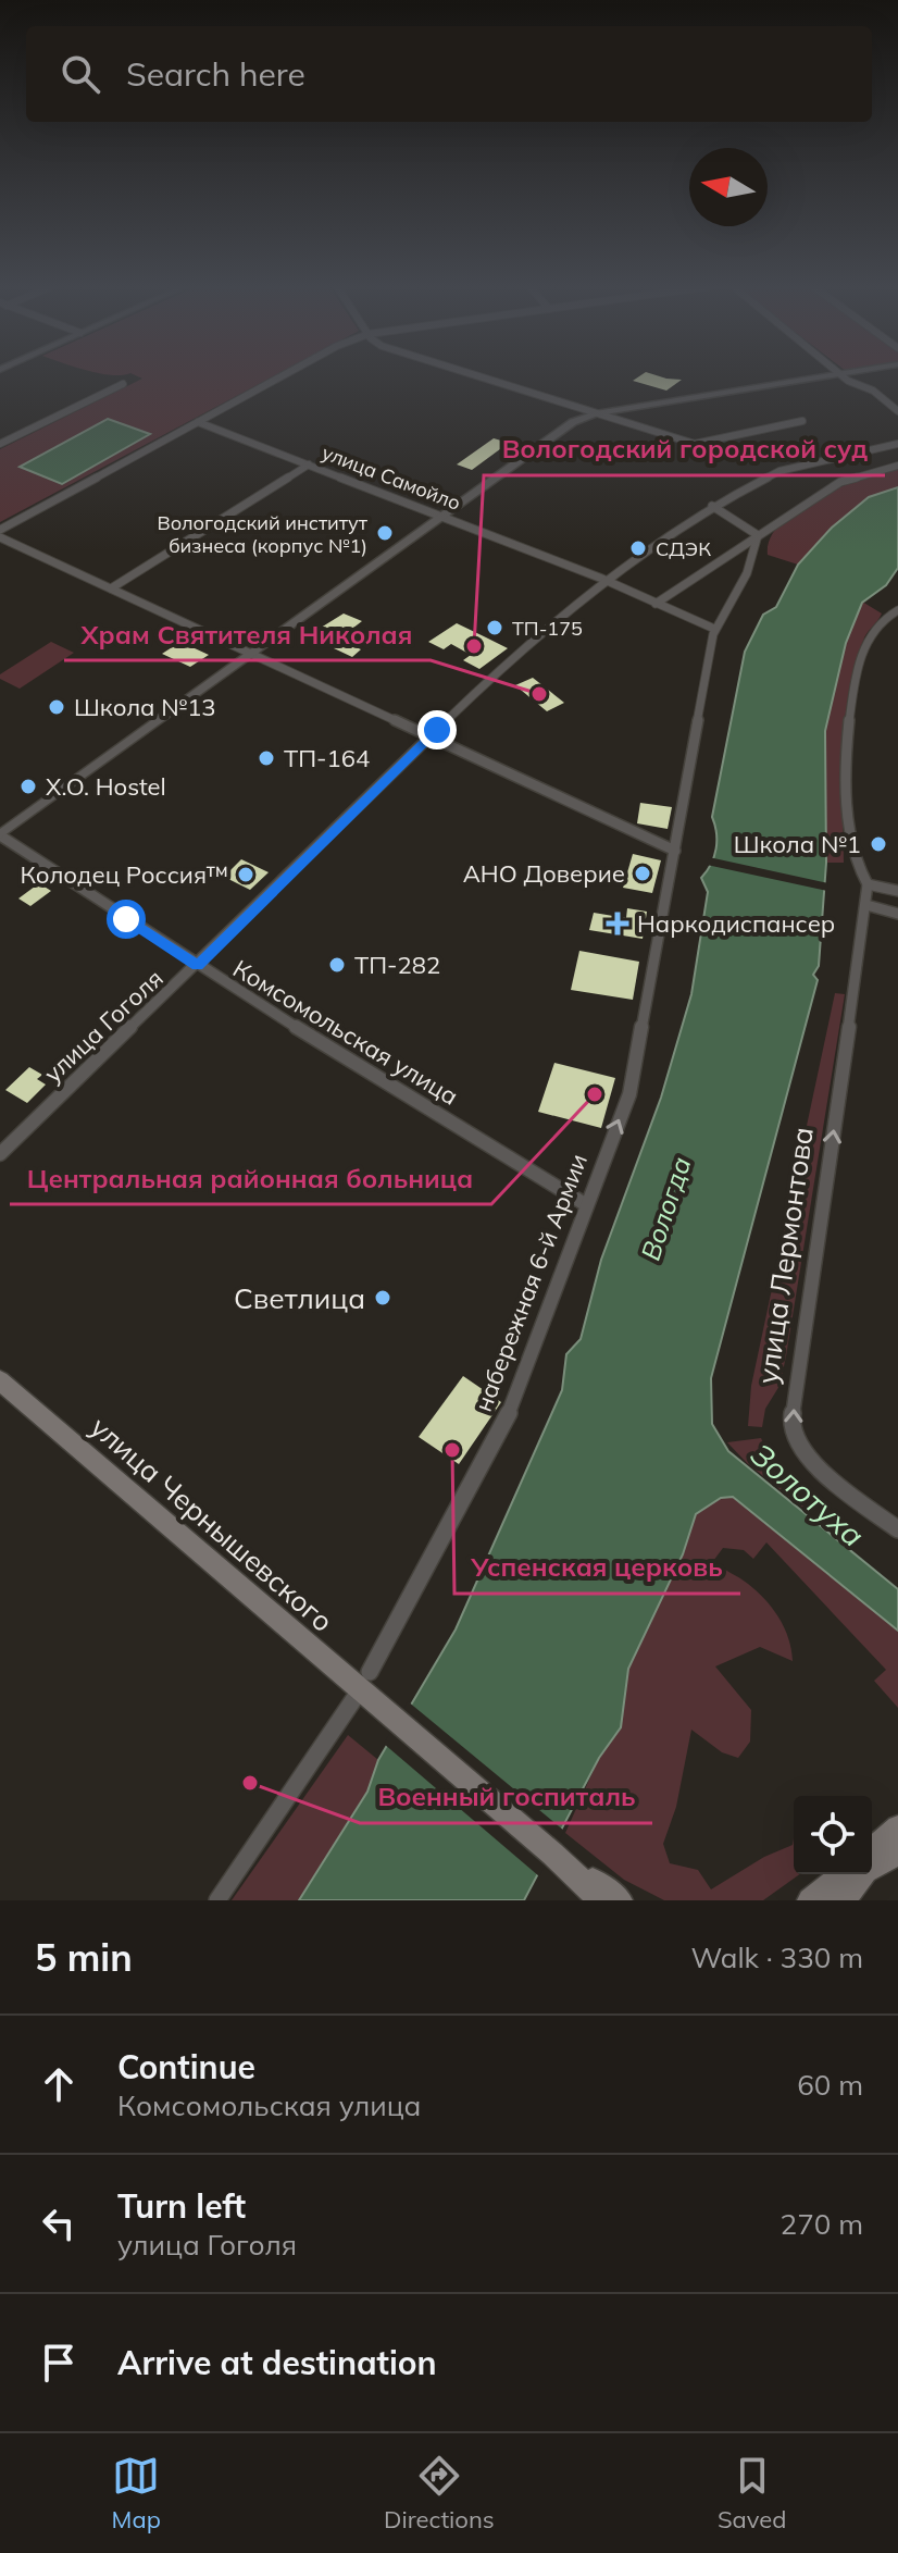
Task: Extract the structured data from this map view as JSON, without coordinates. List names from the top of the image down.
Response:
{
  "streets": {
    "main road": ["улица Чернышевского"],
    "street": [
      "улица Самойло",
      "улица Гоголя",
      "Комсомольская улица",
      "улица Лермонтова",
      "набережная 6-й Армии"
    ]
  },
  "crossings": [
    ["улица Самойло", "улица Гоголя"],
    ["улица Самойло", "набережная 6-й Армии"],
    ["улица Гоголя", "Комсомольская улица"],
    ["Комсомольская улица", "набережная 6-й Армии"],
    ["набережная 6-й Армии", "улица Чернышевского"]
  ],
  "one_way": ["улица Лермонтова"],
  "water": ["Вологда", "Золотуха"],
  "places": {
    "other": [
      "Вологодский институт бизнеса (корпус №1)",
      "СДЭК",
      "ТП-175",
      "Вологодский городской суд",
      "Храм Святителя Николая",
      "Школа №13",
      "ТП-164",
      "X.O. Hostel",
      "Школа №1",
      "АНО Доверие",
      "Колодец Россия™",
      "ТП-282",
      "Центральная районная больница",
      "Светлица",
      "Успенская церковь",
      "Военный госпиталь"
    ],
    "health": ["Наркодиспансер"]
  },
  "north": "left",
  "page": {
    "search": "Search here",
    "heading": ["5 min", "Walk · 330 m"],
    "list": [
      ["Continue", "Комсомольская улица", "60 m"],
      ["Turn left", "улица Гоголя", "270 m"],
      "Arrive at destination"
    ],
    "nav": ["Map", "Directions", "Saved"]
  }
}
